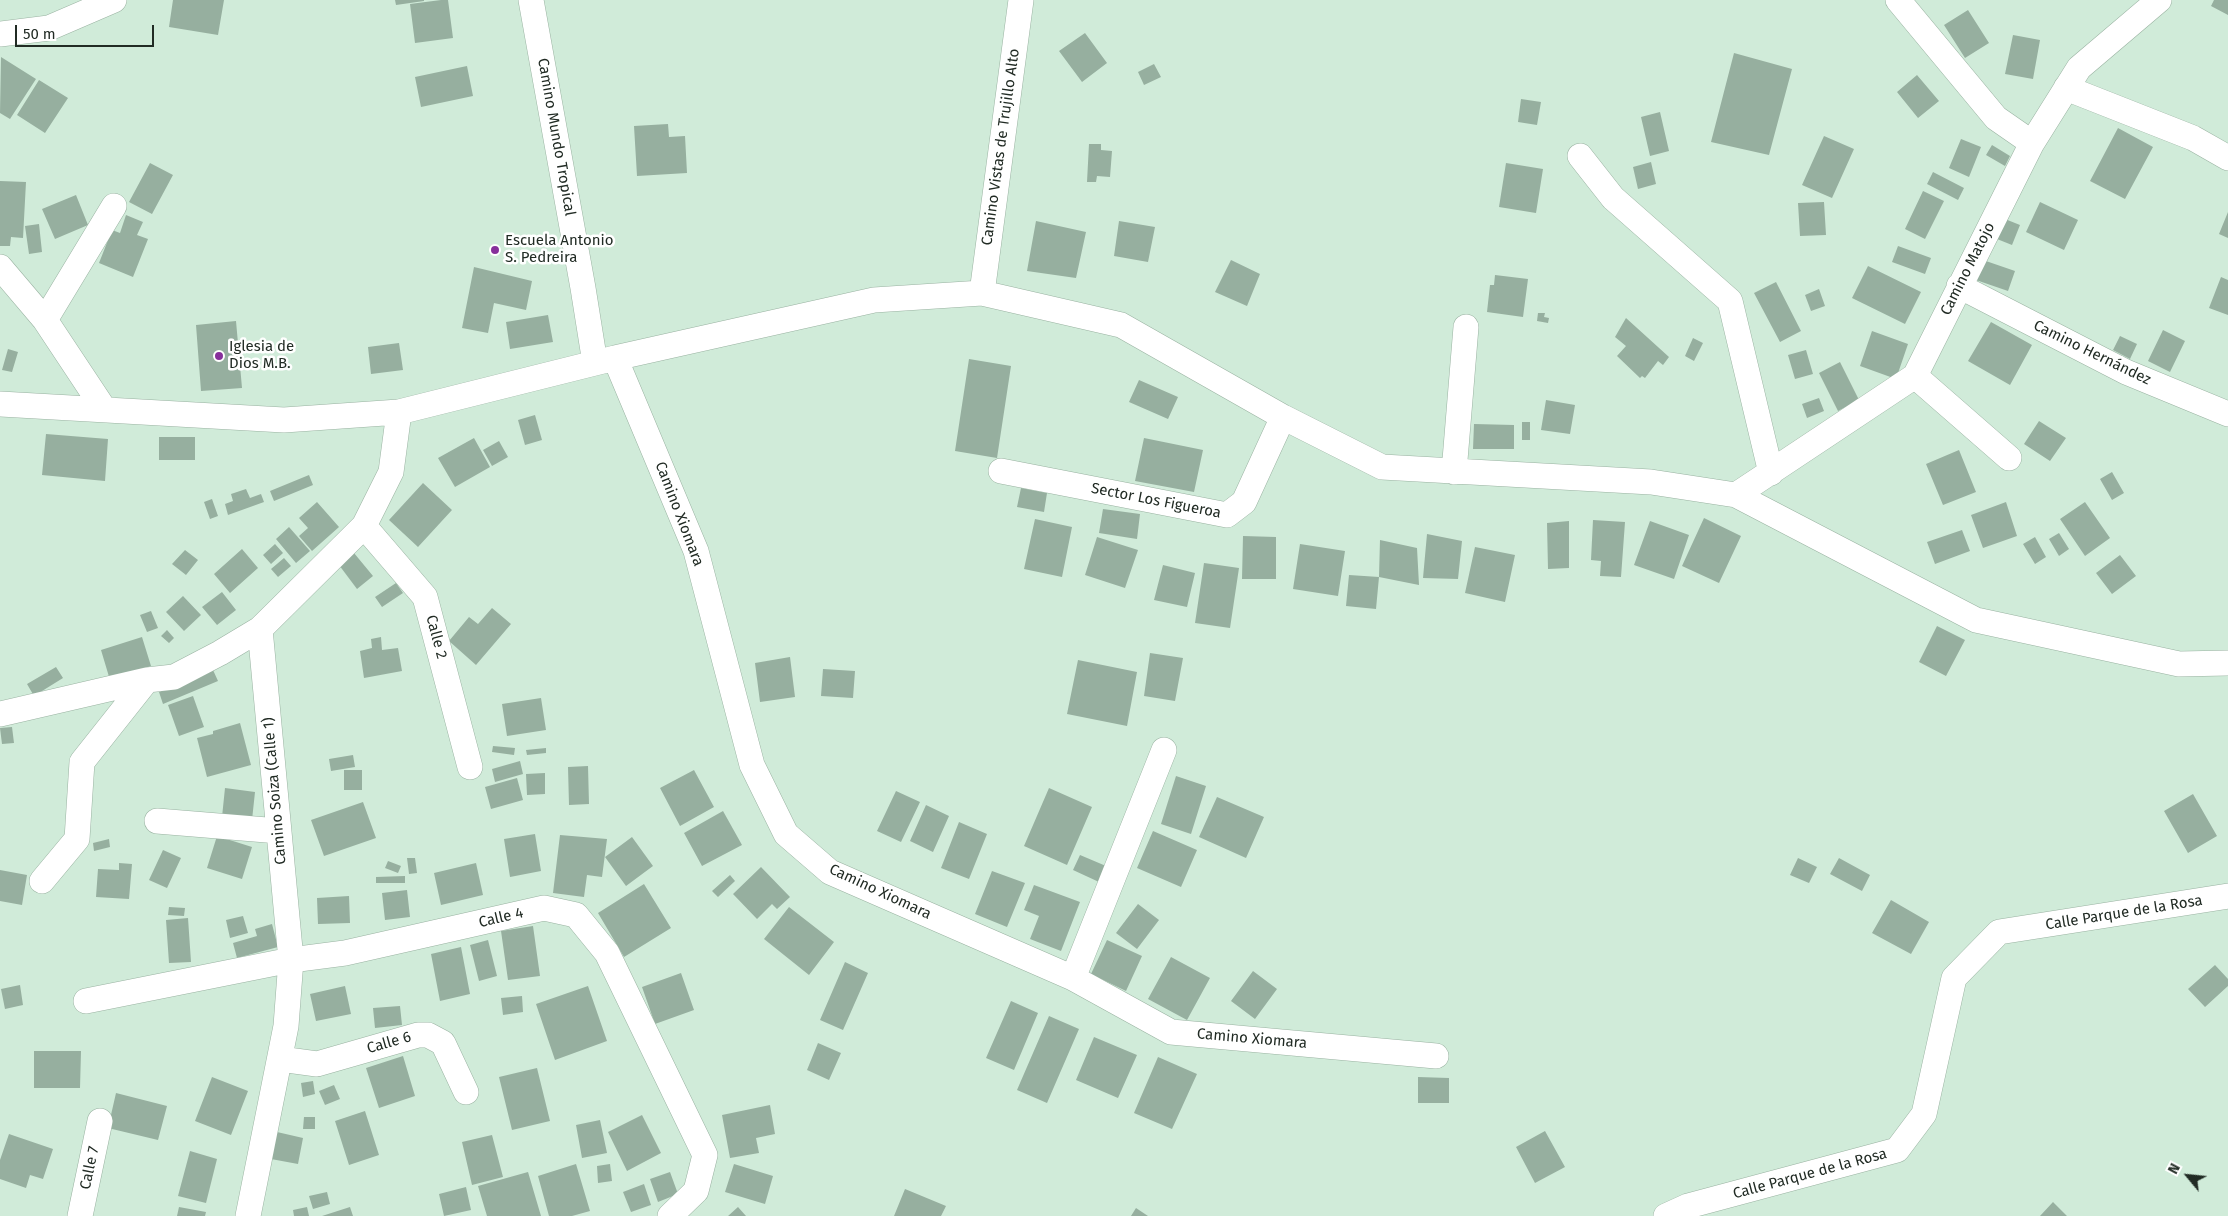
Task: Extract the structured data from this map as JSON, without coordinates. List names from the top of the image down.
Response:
{
  "streets": {
    "street": [
      "Camino Mundo Tropical",
      "Camino Vistas de Trujillo Alto",
      "Camino Matojo",
      "Camino Hernández",
      "Sector Los Figueroa",
      "Camino Xiomara",
      "Calle 2",
      "Camino Soiza (Calle 1)",
      "Calle Parque de la Rosa",
      "Calle 4",
      "Calle 6",
      "Calle 7"
    ]
  },
  "crossings": [
    ["Camino Mundo Tropical", "Camino Xiomara"],
    ["Camino Matojo", "Camino Hernández"],
    ["Camino Soiza (Calle 1)", "Calle 4"],
    ["Camino Soiza (Calle 1)", "Calle 6"]
  ],
  "places": ["Escuela Antonio S. Pedreira", "Iglesia de Dios M.B."],
  "scale_bar": "50 m",
  "north": "top left"
}
